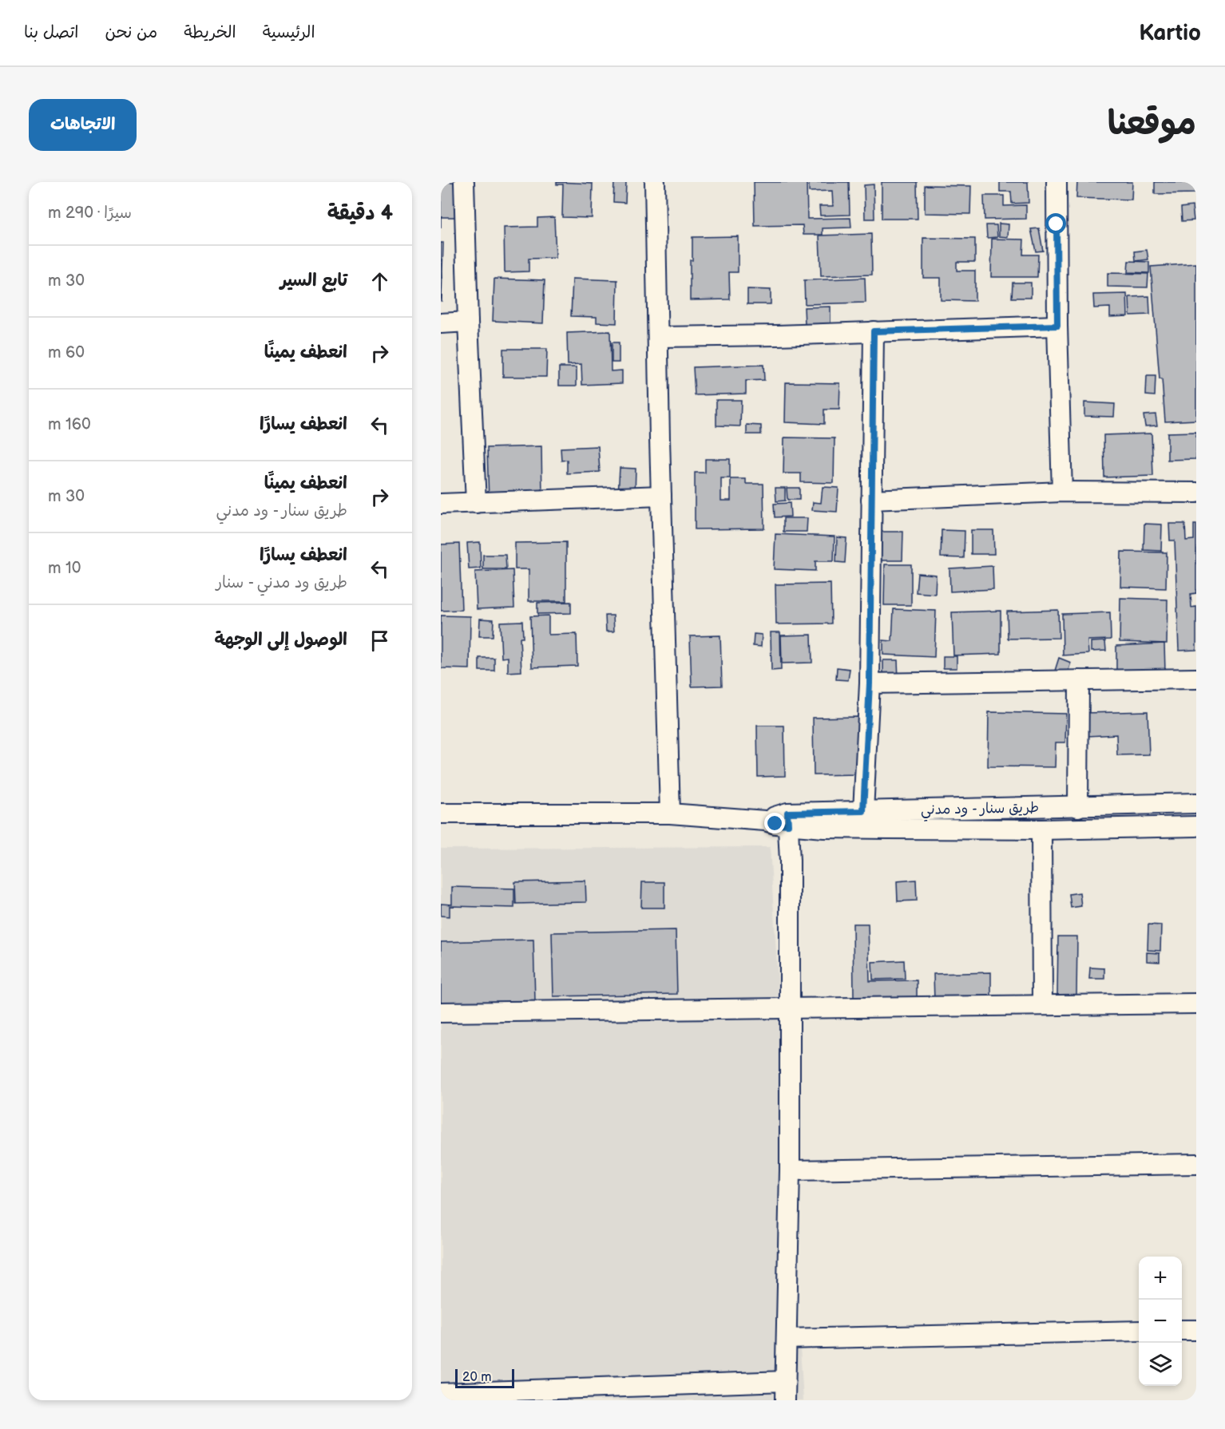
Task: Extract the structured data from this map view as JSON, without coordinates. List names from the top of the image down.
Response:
{
  "streets": {
    "street": ["طريق سنار - ود مدني"]
  },
  "scale_bar": "20 m",
  "page": {
    "header": "Kartio",
    "nav": [
      "الرئيسية",
      "الخريطة",
      "من نحن",
      "اتصل بنا"
    ],
    "title": "موقعنا",
    "buttons": "الاتجاهات",
    "heading": ["4 دقيقة", "سيرًا · 290 m"],
    "list": [
      ["تابع السير", "30 m"],
      ["انعطف يمينًا", "60 m"],
      ["انعطف يسارًا", "160 m"],
      ["انعطف يمينًا", "طريق سنار - ود مدني", "30 m"],
      ["انعطف يسارًا", "طريق ود مدني - سنار", "10 m"],
      "الوصول إلى الوجهة"
    ],
    "map_buttons": ["+", "−"],
    "scale": "20 m"
  }
}
